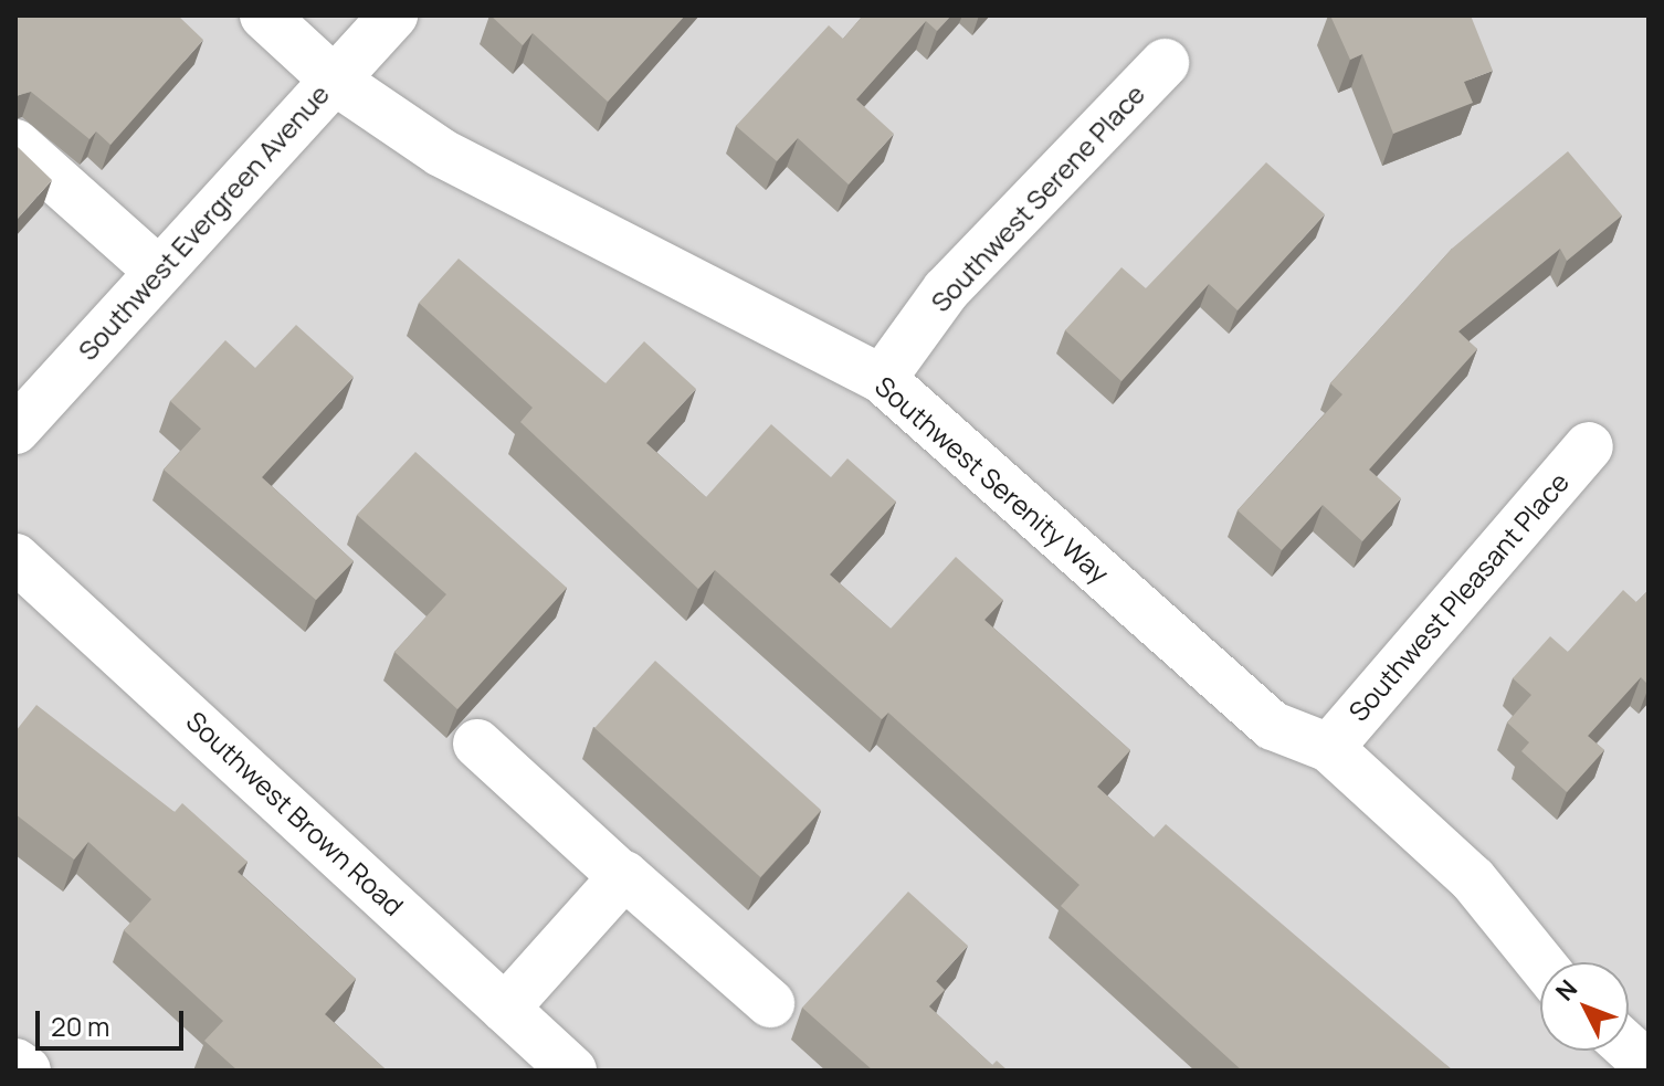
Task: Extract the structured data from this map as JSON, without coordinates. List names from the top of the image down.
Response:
{
  "streets": {
    "street": [
      "Southwest Serene Place",
      "Southwest Evergreen Avenue",
      "Southwest Serenity Way",
      "Southwest Pleasant Place",
      "Southwest Brown Road"
    ]
  },
  "crossings": [
    ["Southwest Serene Place", "Southwest Serenity Way"],
    ["Southwest Evergreen Avenue", "Southwest Serenity Way"],
    ["Southwest Serenity Way", "Southwest Pleasant Place"]
  ],
  "scale_bar": "20 m",
  "north": "top left"
}
